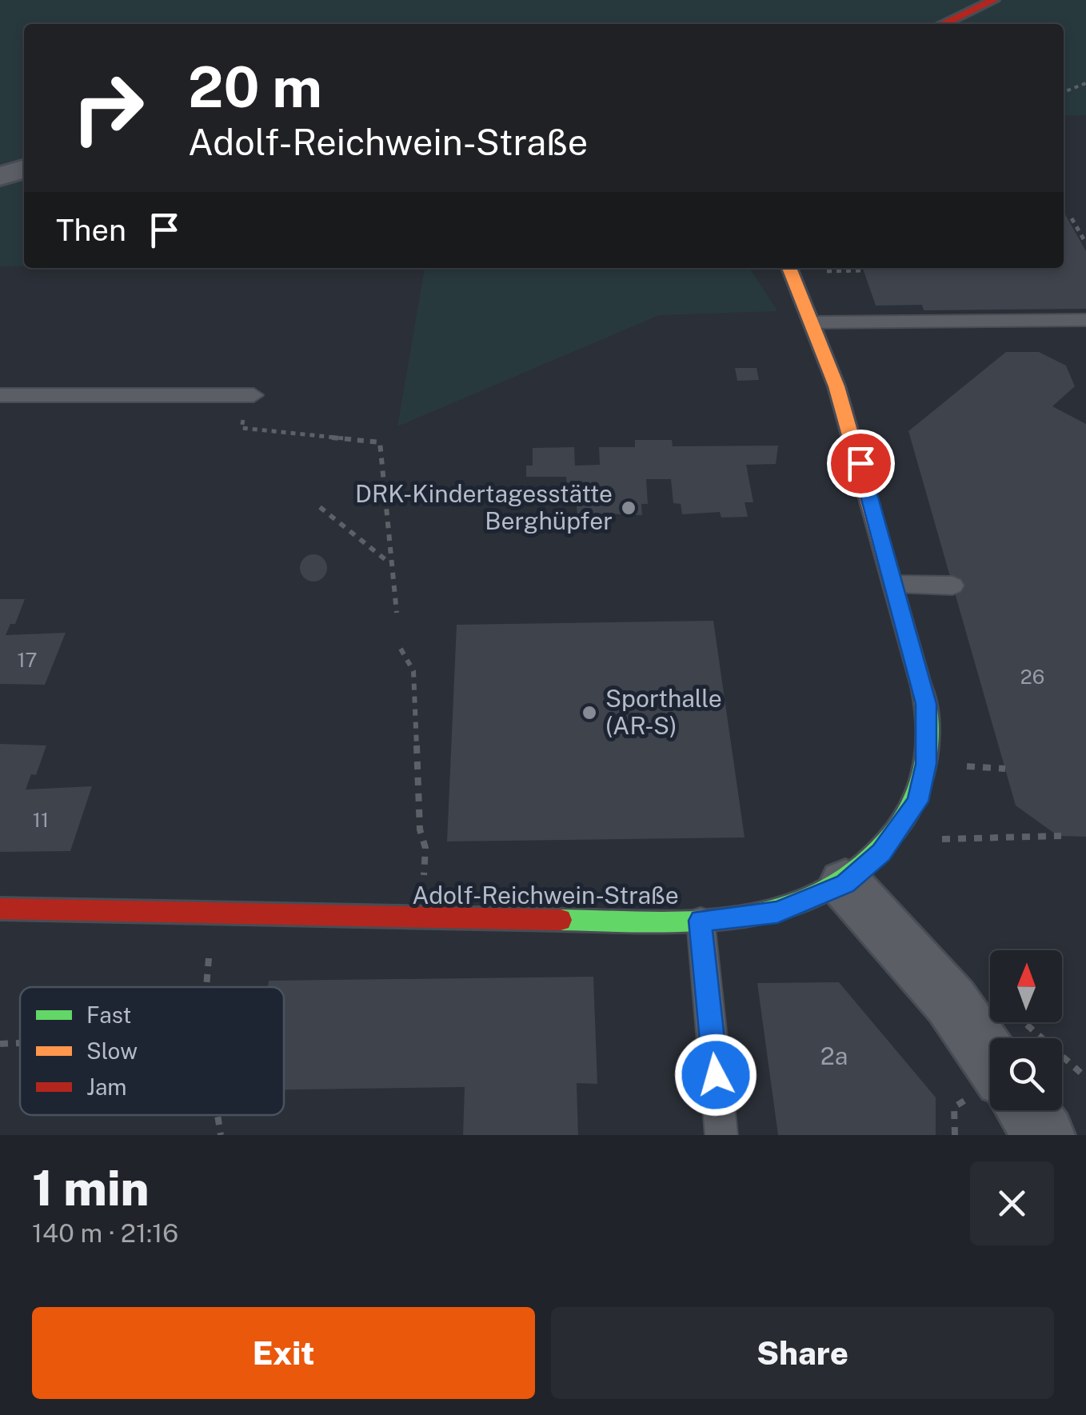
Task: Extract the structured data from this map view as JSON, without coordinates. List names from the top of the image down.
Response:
{
  "streets": {
    "street": ["Adolf-Reichwein-Straße"]
  },
  "places": ["DRK-Kindertagesstätte Berghüpfer", "Sporthalle (AR-S)"],
  "house_numbers": [
    "17",
    "26",
    "11",
    "2a"
  ],
  "legend": ["Fast", "Slow", "Jam"],
  "north": "top",
  "page": {
    "turn": ["20 m", "Adolf-Reichwein-Straße"],
    "then": "Then",
    "heading": ["1 min", "140 m · 21:16"],
    "buttons": ["Exit", "Share"]
  }
}
